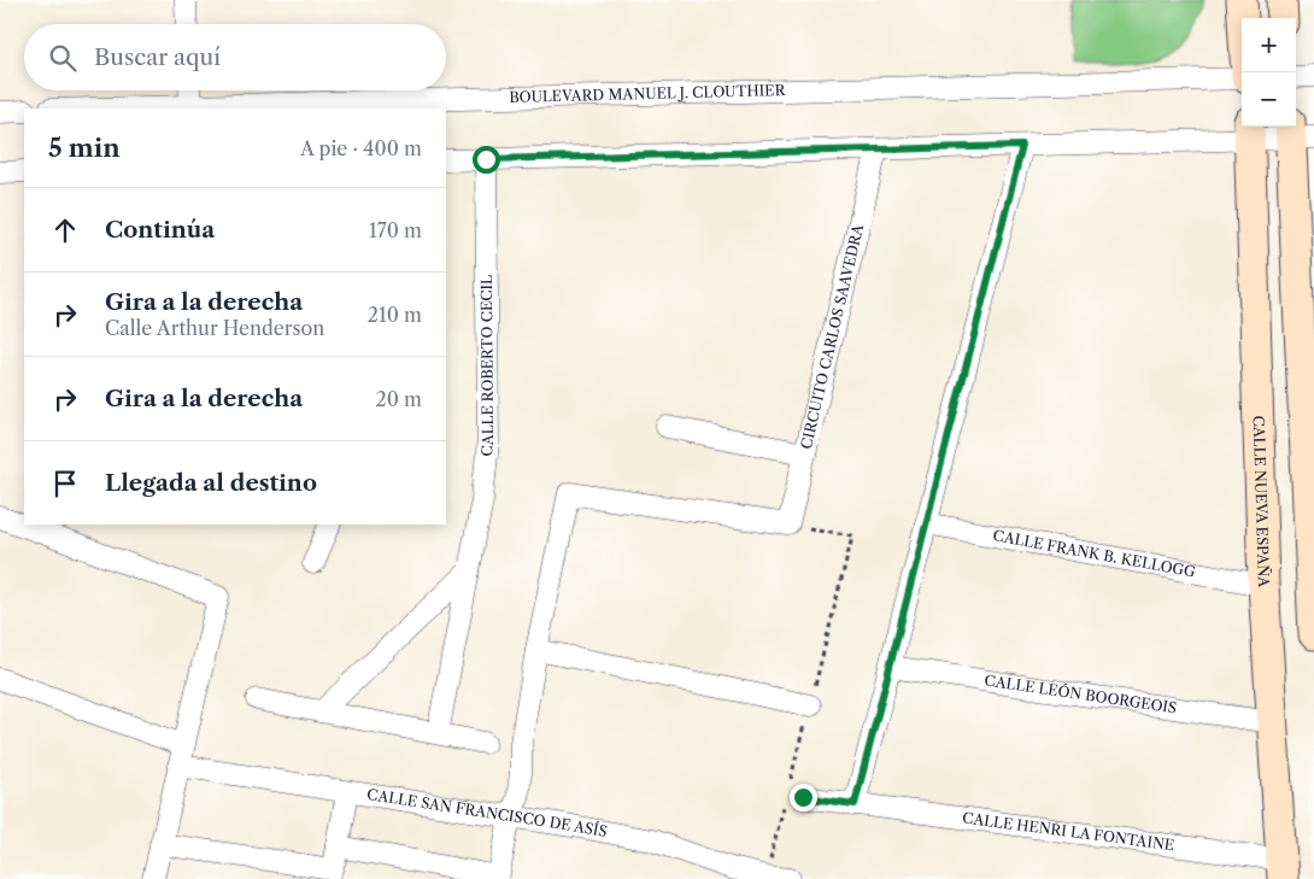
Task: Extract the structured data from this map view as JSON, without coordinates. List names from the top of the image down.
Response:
{
  "streets": {
    "street": [
      "BOULEVARD MANUEL J. CLOUTHIER",
      "CIRCUITO CARLOS SAAVEDRA",
      "CALLE ROBERTO CECIL",
      "CALLE NUEVA ESPAÑA",
      "CALLE FRANK B. KELLOGG",
      "CALLE LEÓN BOORGEOIS",
      "CALLE SAN FRANCISCO DE ASÍS",
      "CALLE HENRI LA FONTAINE"
    ]
  },
  "crossings": [
    ["CALLE NUEVA ESPAÑA", "CALLE FRANK B. KELLOGG"],
    ["CALLE NUEVA ESPAÑA", "CALLE LEÓN BOORGEOIS"],
    ["CALLE NUEVA ESPAÑA", "CALLE HENRI LA FONTAINE"]
  ],
  "page": {
    "map_buttons": ["+", "−"],
    "search": "Buscar aquí",
    "heading": ["5 min", "A pie · 400 m"],
    "list": [
      ["Continúa", "170 m"],
      ["Gira a la derecha", "Calle Arthur Henderson", "210 m"],
      ["Gira a la derecha", "20 m"],
      "Llegada al destino"
    ]
  }
}
